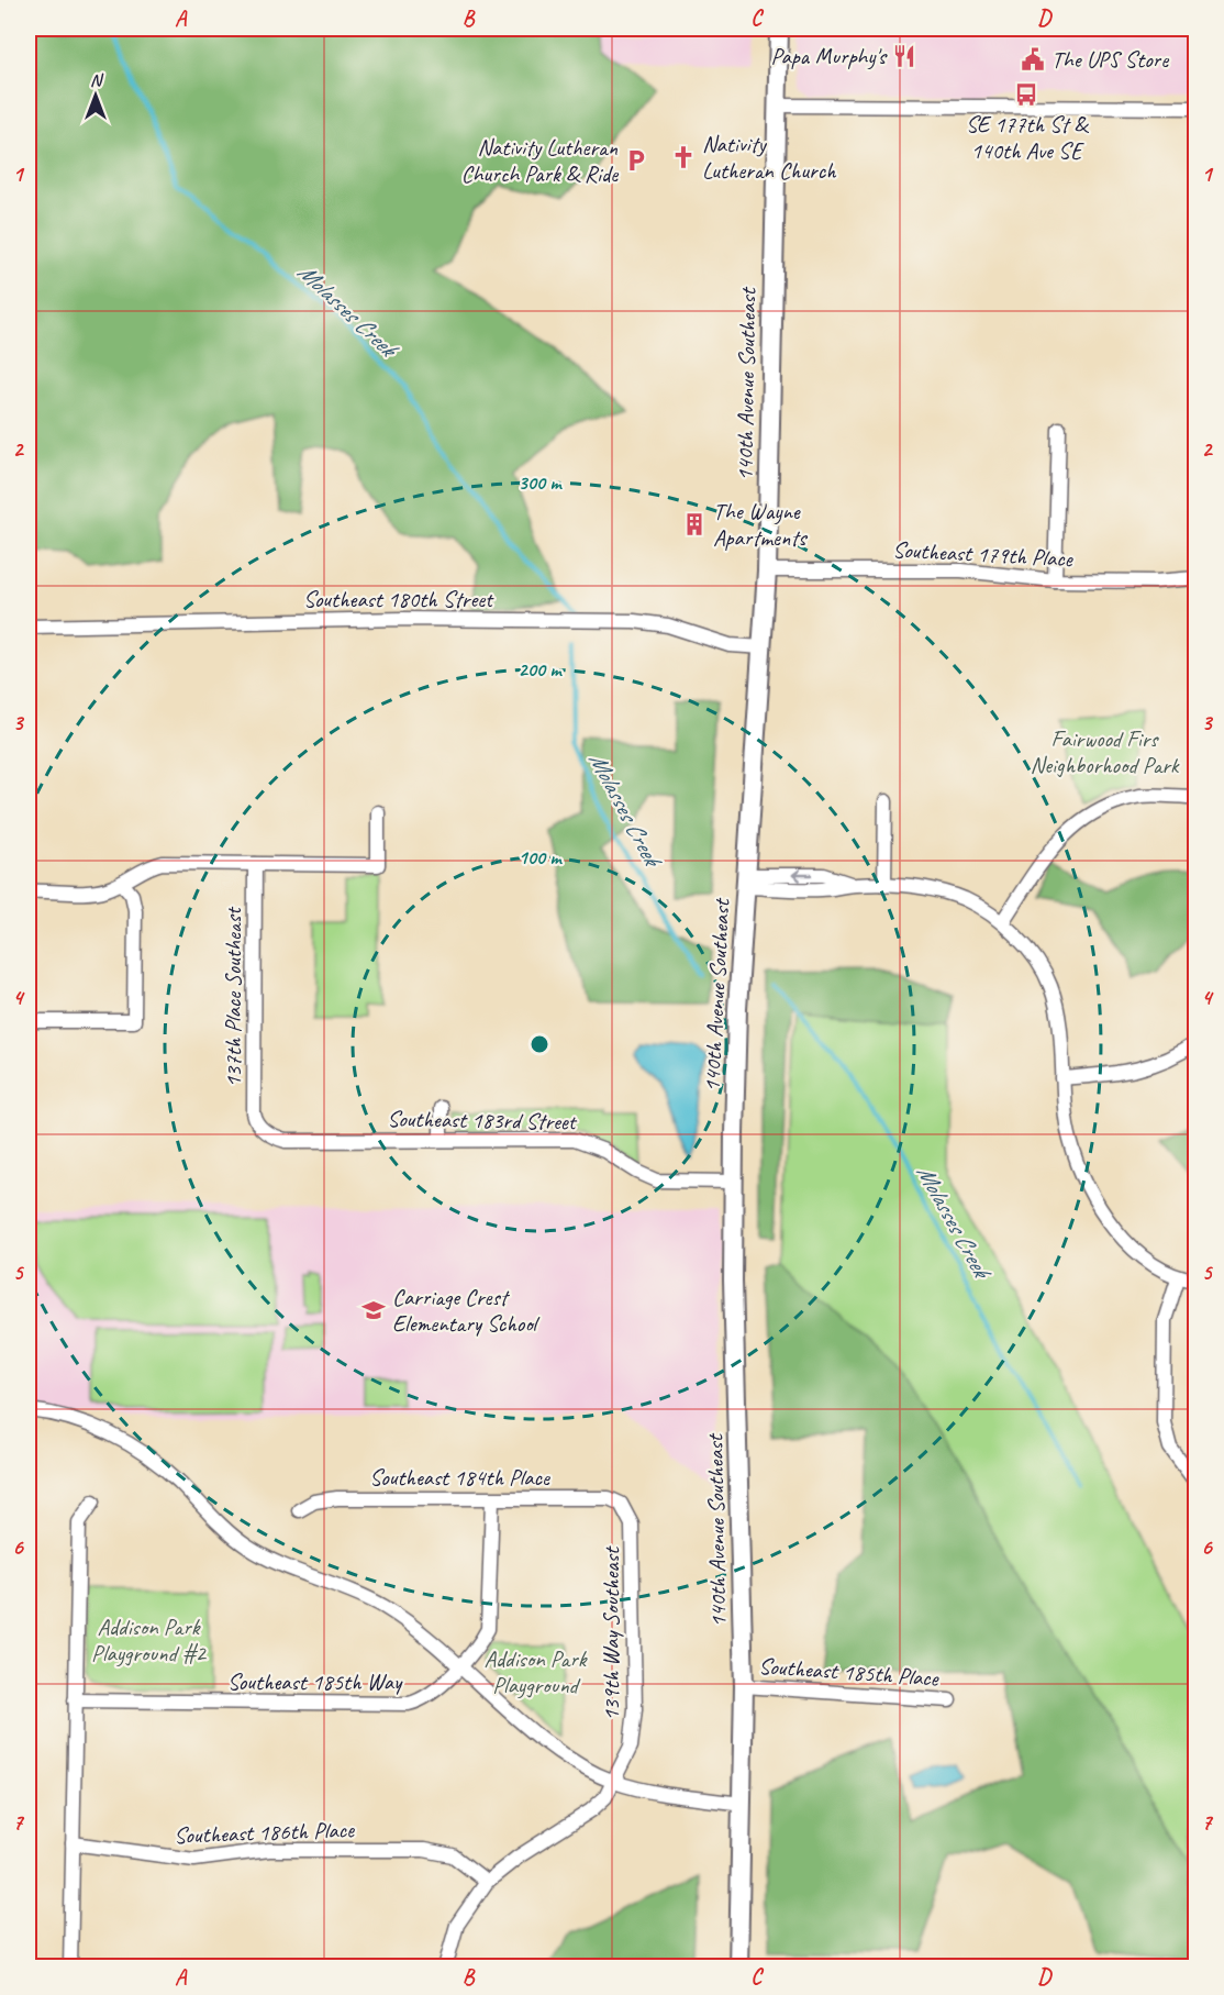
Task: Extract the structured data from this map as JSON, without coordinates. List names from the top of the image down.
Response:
{
  "streets": {
    "main road": ["140th Avenue Southeast"],
    "street": [
      "Southeast 179th Place",
      "Southeast 180th Street",
      "137th Place Southeast",
      "Southeast 183rd Street",
      "Southeast 184th Place",
      "139th Way Southeast",
      "Southeast 185th Place",
      "Southeast 185th Way",
      "Southeast 186th Place"
    ]
  },
  "crossings": [
    ["140th Avenue Southeast", "Southeast 179th Place"],
    ["140th Avenue Southeast", "Southeast 180th Street"],
    ["140th Avenue Southeast", "Southeast 183rd Street"],
    ["140th Avenue Southeast", "Southeast 185th Place"],
    ["137th Place Southeast", "Southeast 183rd Street"],
    ["Southeast 184th Place", "139th Way Southeast"],
    ["Southeast 184th Place", "Southeast 185th Way"],
    ["139th Way Southeast", "Southeast 186th Place"]
  ],
  "water": ["Molasses Creek"],
  "parks": ["Fairwood Firs Neighborhood Park", "Addison Park Playground #2", "Addison Park Playground"],
  "places": {
    "restaurant": ["Papa Murphy's"],
    "public building": ["The UPS Store"],
    "bus stop": ["SE 177th St & 140th Ave SE"],
    "church": ["Nativity Lutheran Church"],
    "parking": ["Nativity Lutheran Church Park & Ride"],
    "building": ["The Wayne Apartments"],
    "school or university": ["Carriage Crest Elementary School"]
  },
  "north": "top",
  "grid": {
    "columns": [
      "A",
      "B",
      "C",
      "D"
    ],
    "rows": [
      "1",
      "2",
      "3",
      "4",
      "5",
      "6",
      "7"
    ]
  },
  "rings": ["300 m", "200 m", "100 m"]
}
